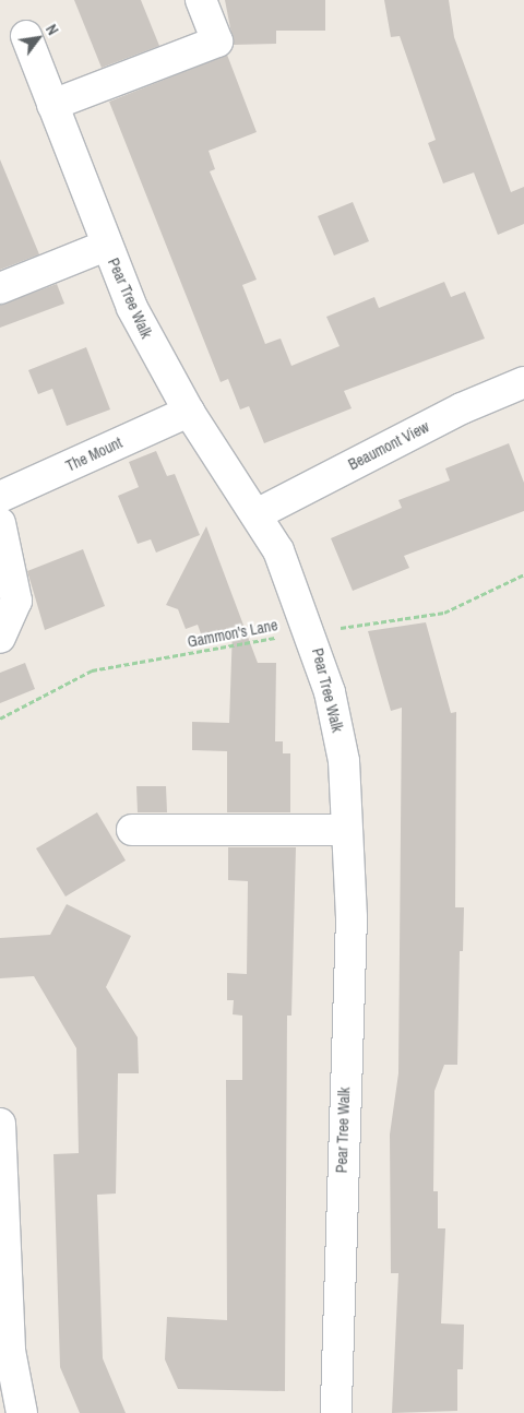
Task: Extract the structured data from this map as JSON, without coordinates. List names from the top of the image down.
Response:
{
  "streets": {
    "street": ["Pear Tree Walk", "Beaumont View", "The Mount"],
    "path": ["Gammon's Lane"]
  },
  "crossings": [
    ["Pear Tree Walk", "Beaumont View"],
    ["Pear Tree Walk", "The Mount"]
  ],
  "north": "top right"
}
